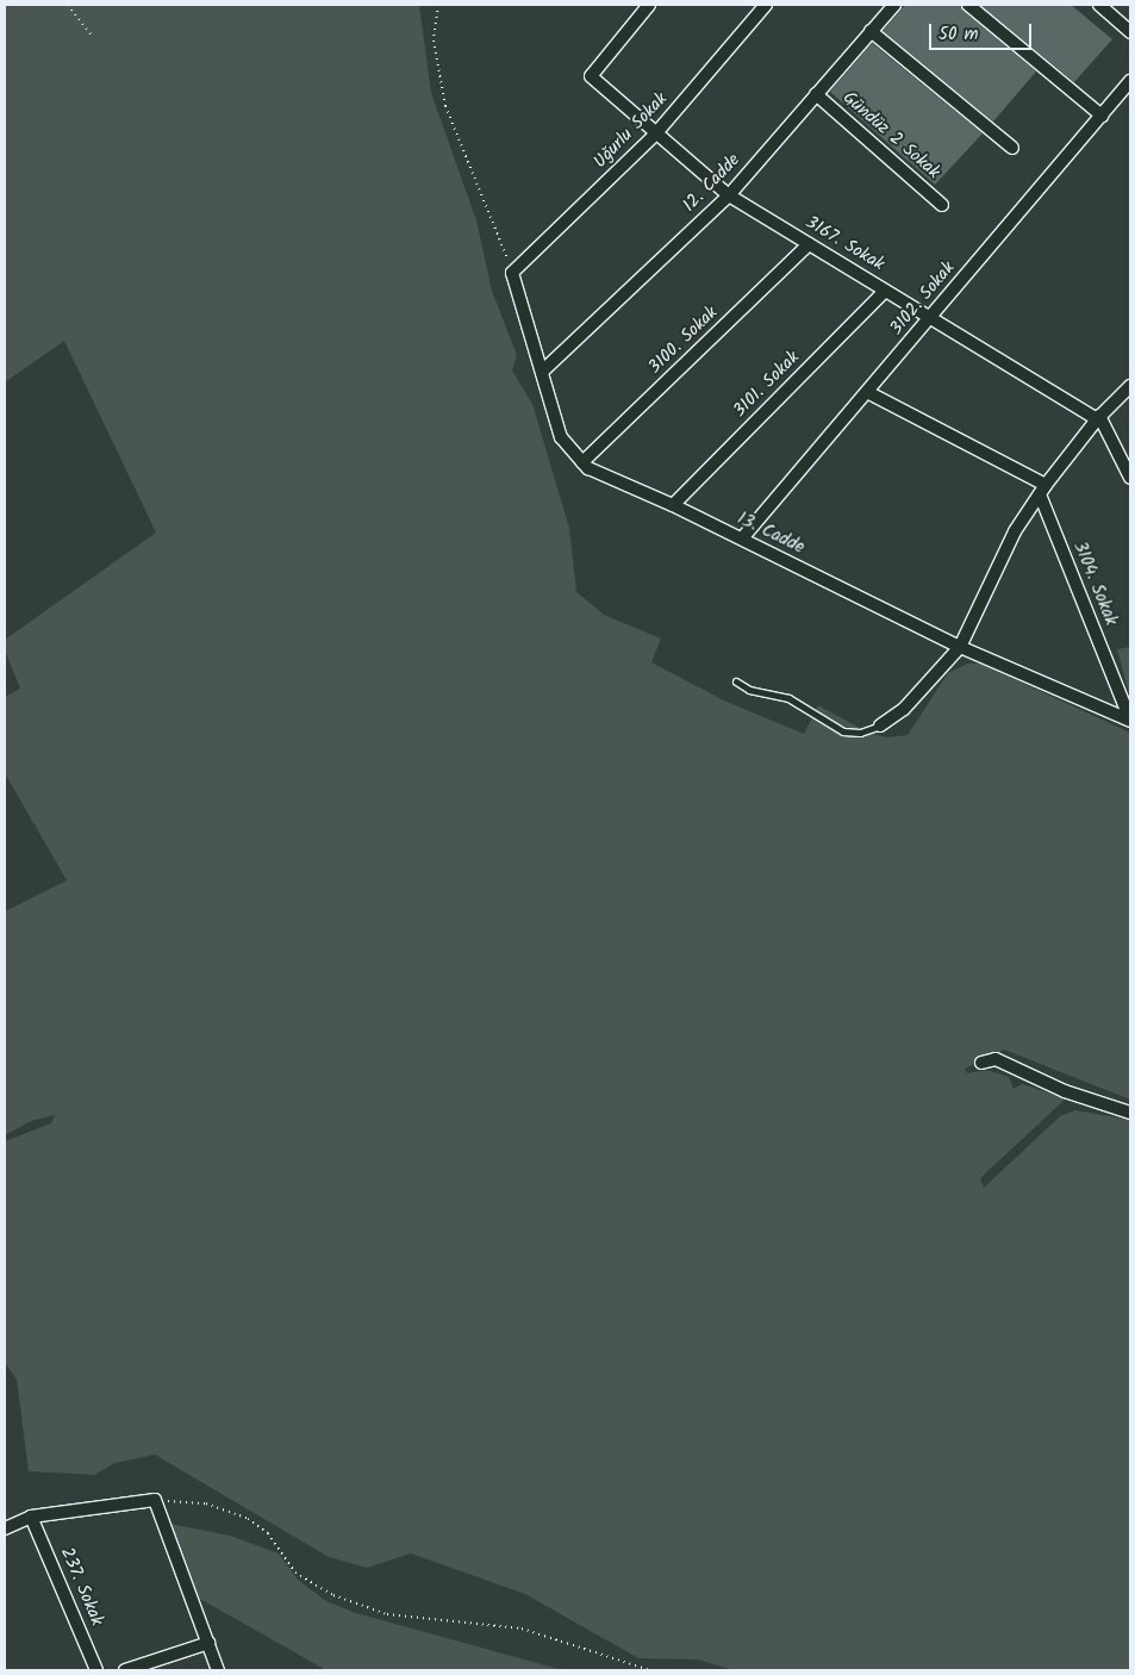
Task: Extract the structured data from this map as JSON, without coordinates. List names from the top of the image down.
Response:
{
  "streets": {
    "street": [
      "Uğurlu Sokak",
      "Gündüz 2 Sokak",
      "12. Cadde",
      "3167. Sokak",
      "3102. Sokak",
      "3100. Sokak",
      "3101. Sokak",
      "13. Cadde",
      "3104. Sokak",
      "237. Sokak"
    ]
  },
  "crossings": [
    ["Uğurlu Sokak", "3167. Sokak"],
    ["Uğurlu Sokak", "13. Cadde"],
    ["Gündüz 2 Sokak", "12. Cadde"],
    ["12. Cadde", "3167. Sokak"],
    ["12. Cadde", "13. Cadde"],
    ["3167. Sokak", "3102. Sokak"],
    ["3167. Sokak", "3100. Sokak"],
    ["3167. Sokak", "3101. Sokak"],
    ["3102. Sokak", "13. Cadde"],
    ["3100. Sokak", "13. Cadde"],
    ["3101. Sokak", "13. Cadde"],
    ["13. Cadde", "3104. Sokak"]
  ],
  "scale_bar": "50 m"
}
